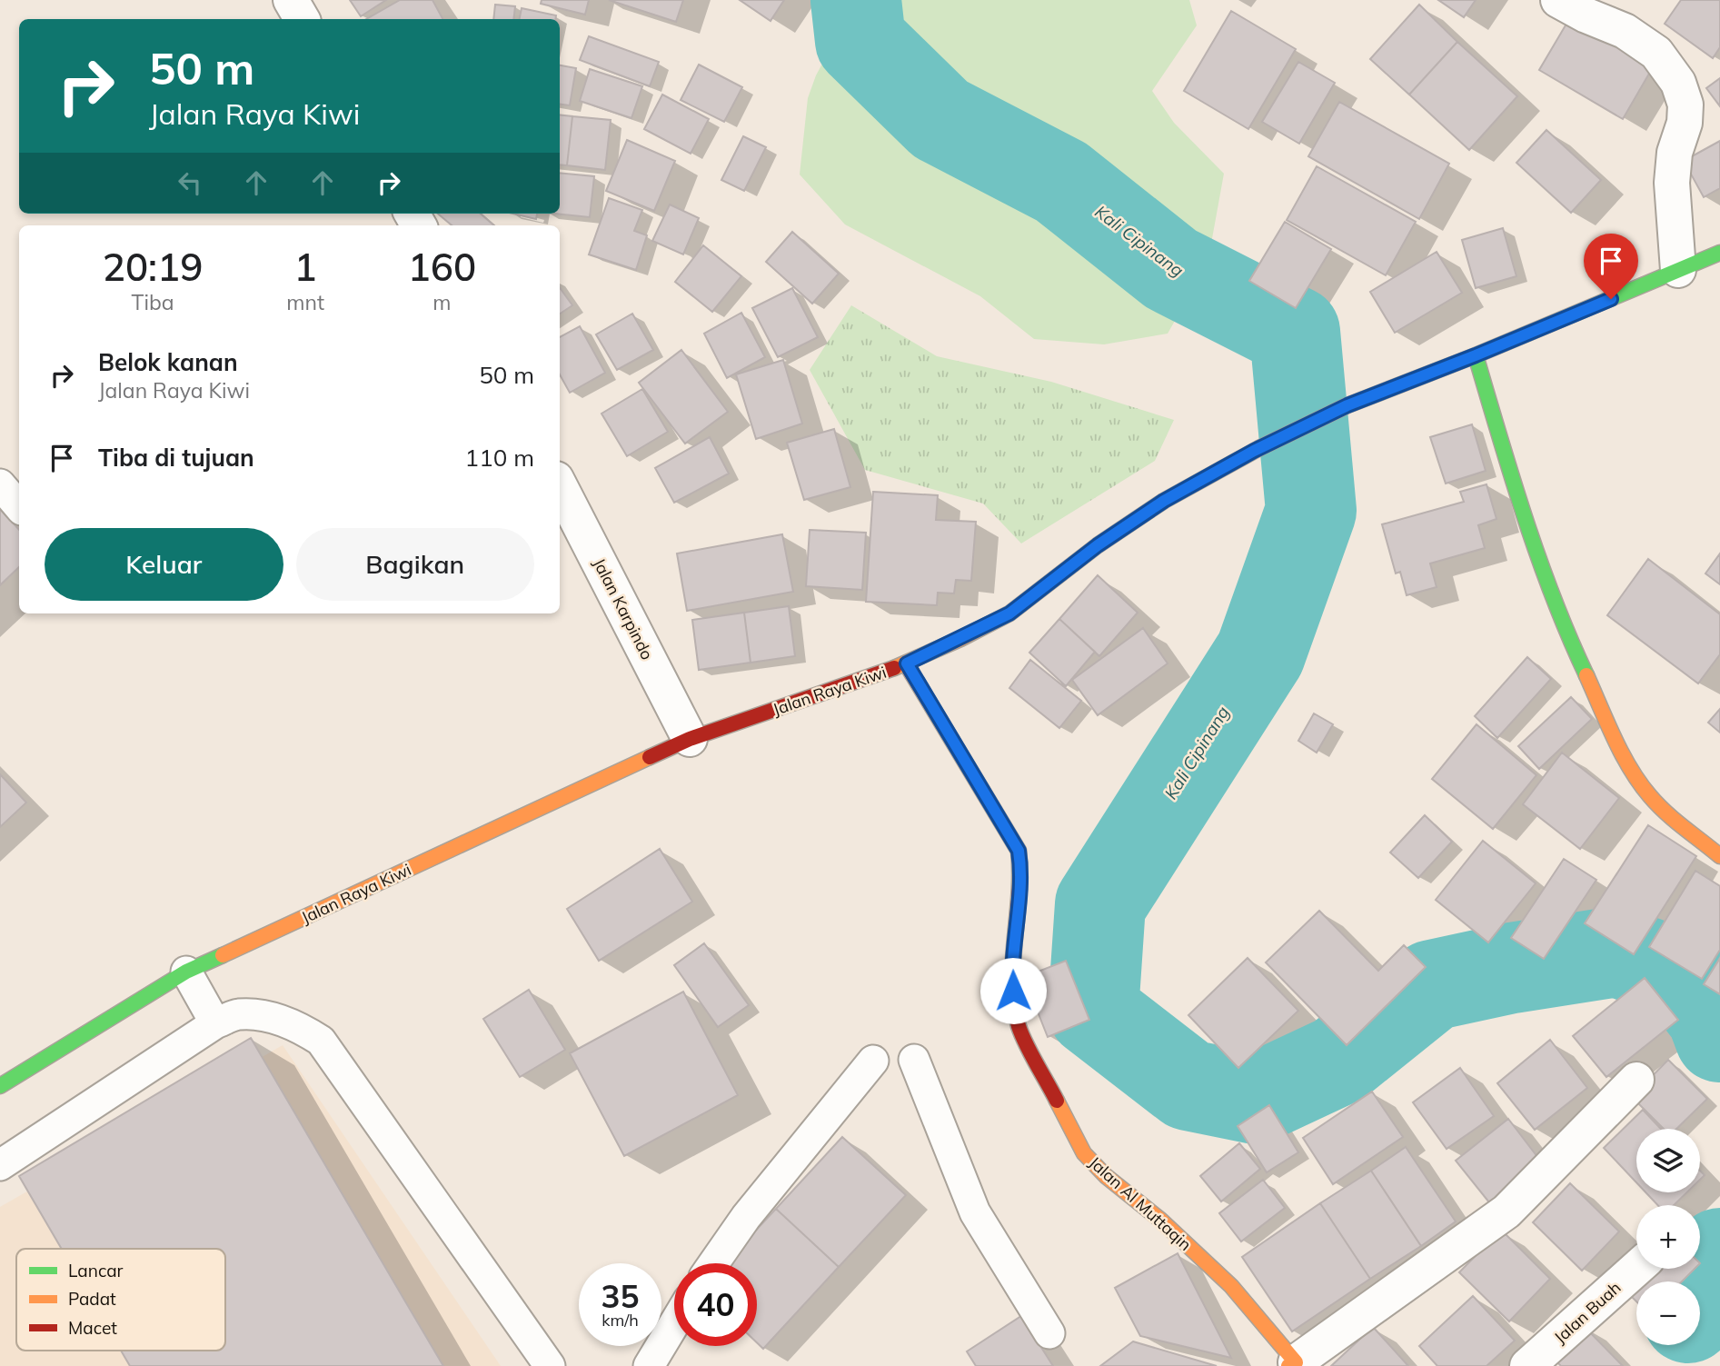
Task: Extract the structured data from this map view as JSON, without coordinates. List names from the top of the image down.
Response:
{
  "streets": {
    "street": [
      "Jalan Karpindo",
      "Jalan Raya Kiwi",
      "Jalan Al Muttaqin",
      "Jalan Buah"
    ]
  },
  "crossings": [
    ["Jalan Karpindo", "Jalan Raya Kiwi"],
    ["Jalan Raya Kiwi", "Jalan Al Muttaqin"]
  ],
  "water": ["Kali Cipinang"],
  "legend": ["Lancar", "Padat", "Macet"],
  "page": {
    "turn": ["50 m", "Jalan Raya Kiwi"],
    "eta": [
      "20:19",
      "Tiba",
      "1",
      "mnt",
      "160",
      "m"
    ],
    "list": [
      {
        "name": "Belok kanan",
        "note": "Jalan Raya Kiwi",
        "value": "50 m"
      },
      {
        "name": "Tiba di tujuan",
        "value": "110 m"
      }
    ],
    "buttons": ["Keluar", "Bagikan"],
    "map_buttons": ["+", "−"],
    "speed": "35 km/h",
    "limit": "40"
  }
}
